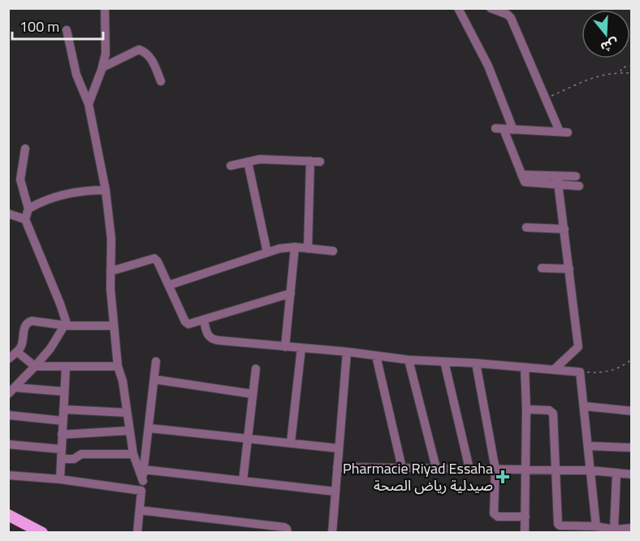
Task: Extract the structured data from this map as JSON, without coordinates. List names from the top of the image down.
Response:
{
  "places": {
    "health": ["Pharmacie Riyad Essaha صيدلية رياض الصحة"]
  },
  "scale_bar": "100 m",
  "north": "bottom"
}
